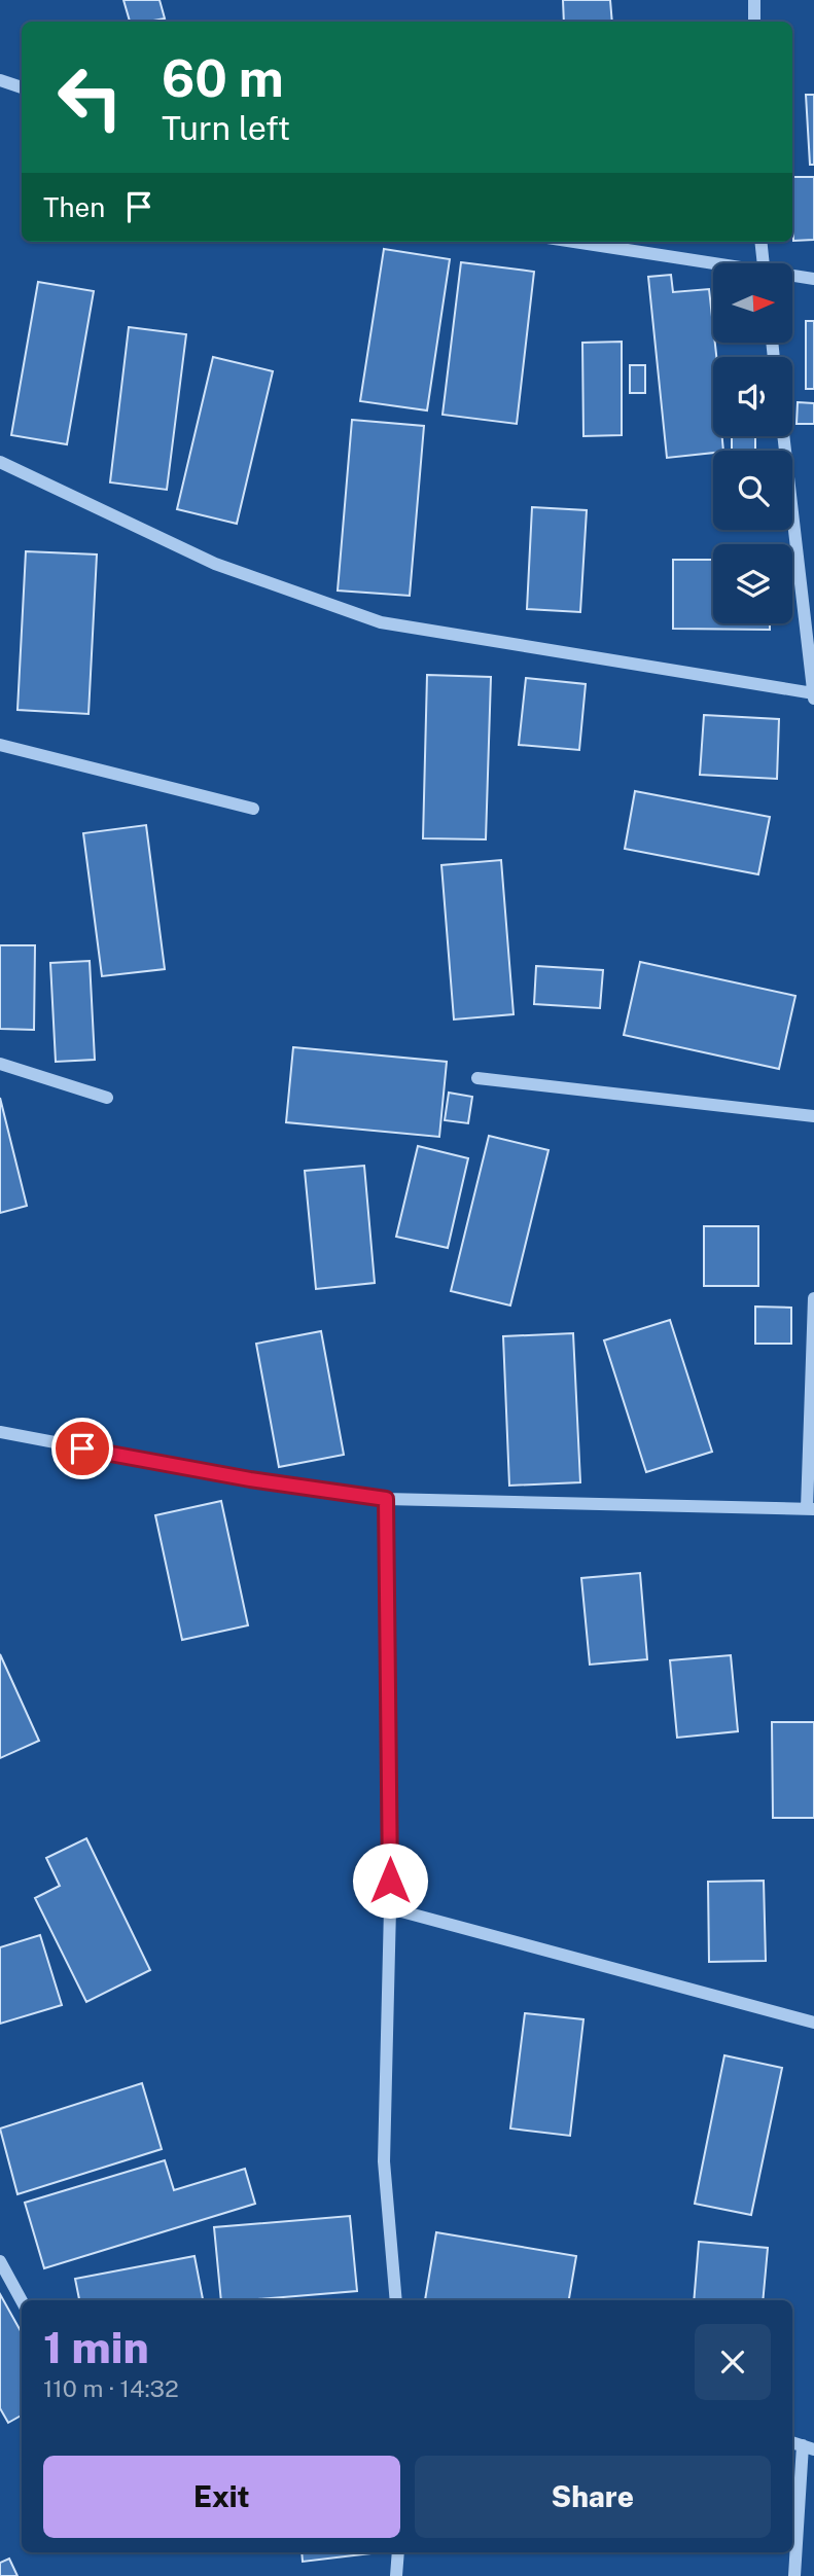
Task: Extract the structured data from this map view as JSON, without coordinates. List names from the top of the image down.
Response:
{
  "north": "right",
  "page": {
    "turn": ["60 m", "Turn left"],
    "then": "Then",
    "heading": ["1 min", "110 m · 14:32"],
    "buttons": ["Exit", "Share"]
  }
}
